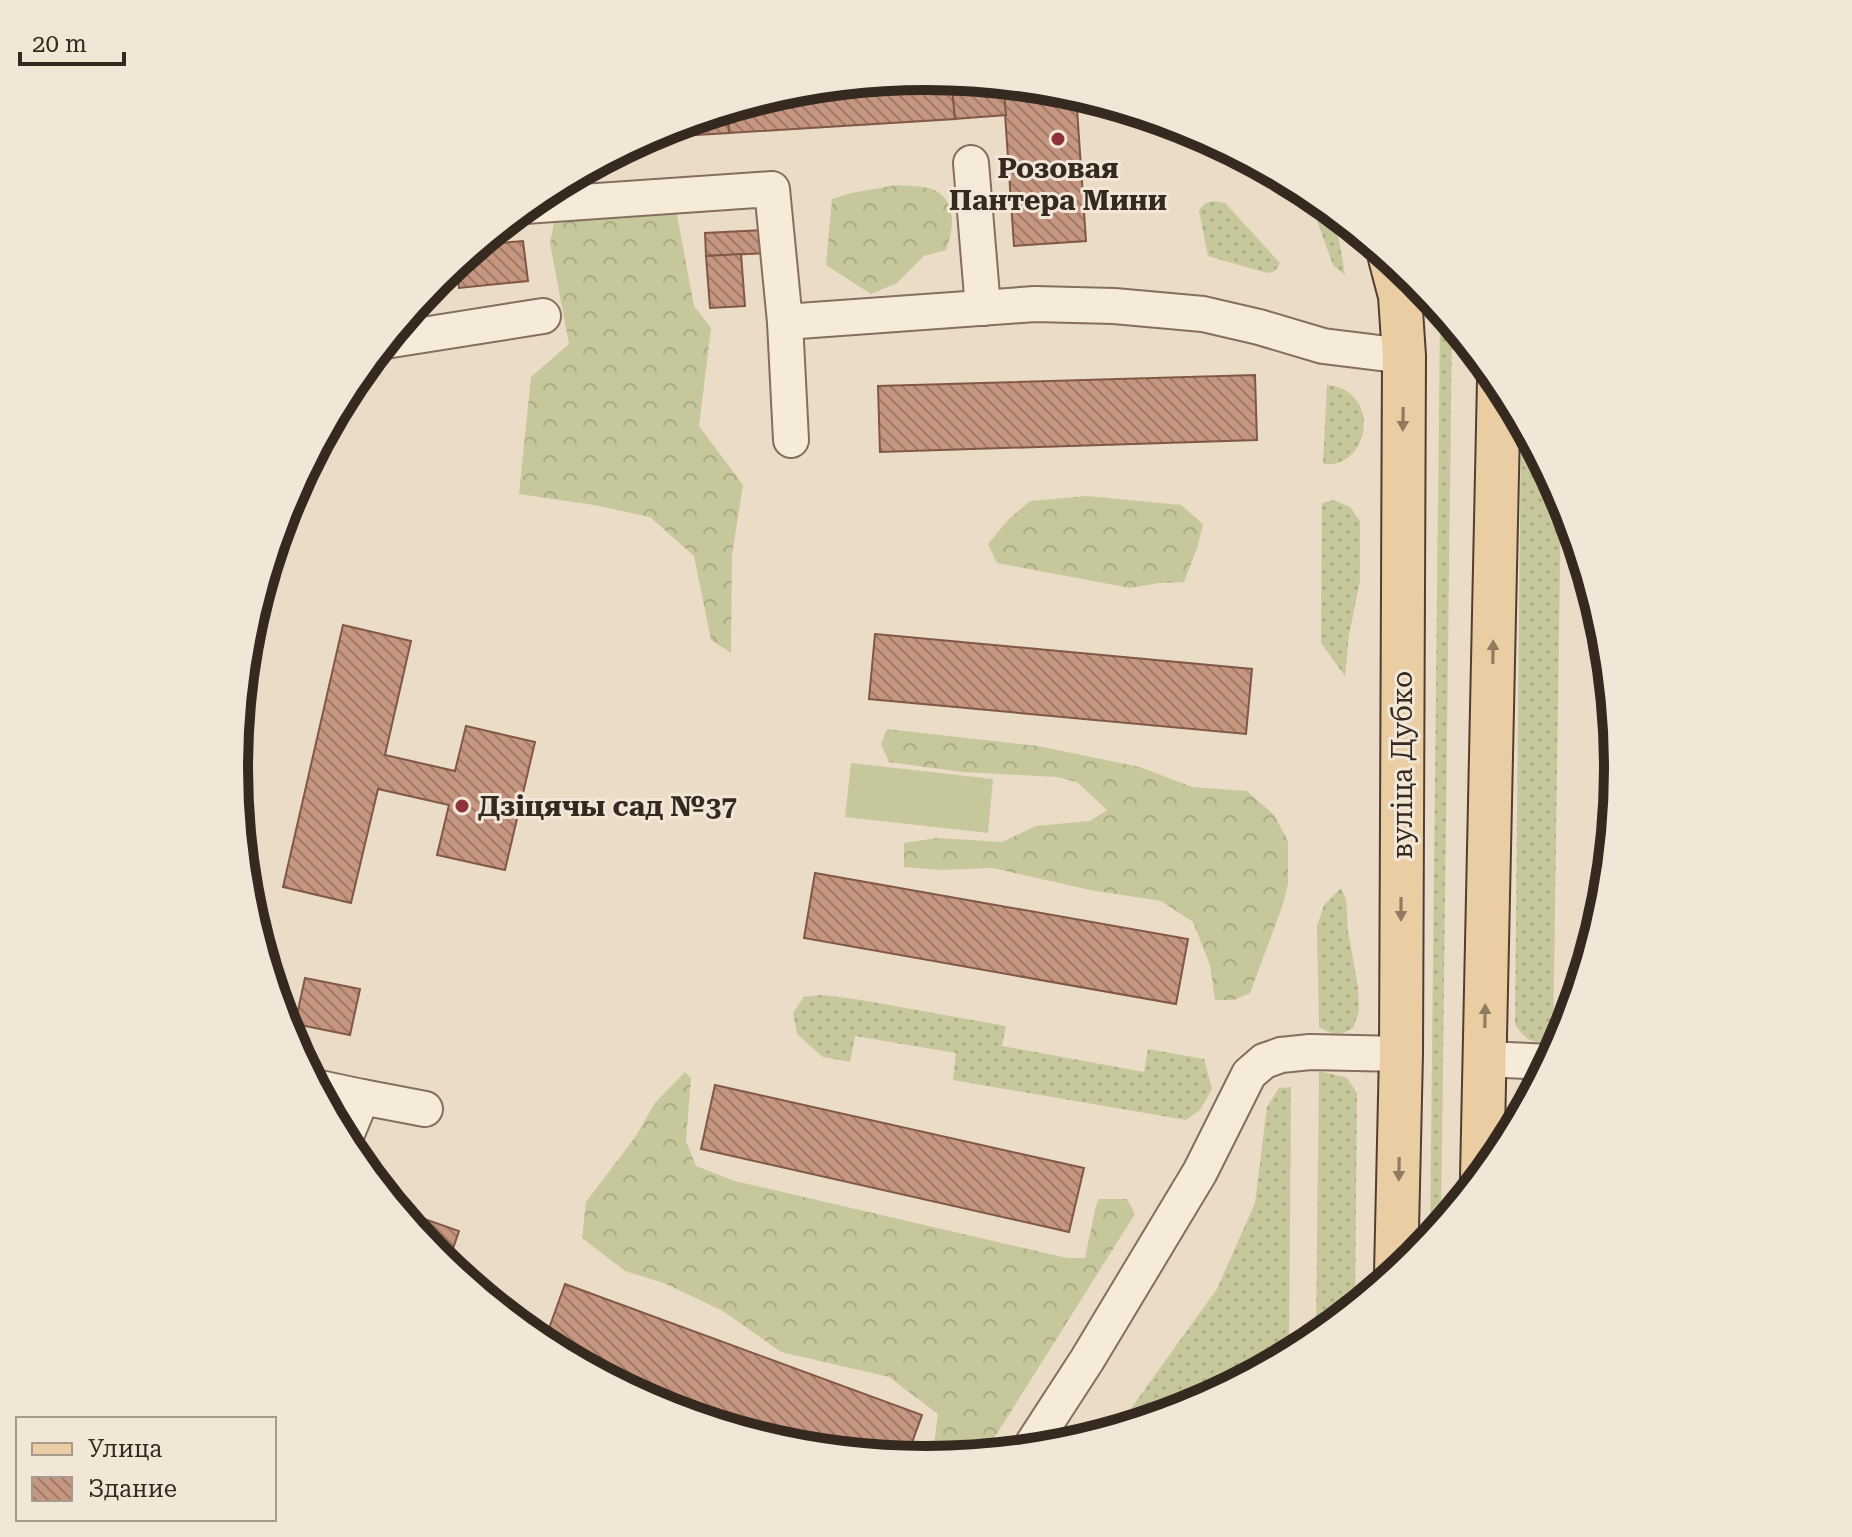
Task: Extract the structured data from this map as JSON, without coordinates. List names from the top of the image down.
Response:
{
  "streets": {
    "main road": ["вуліца Дубко"]
  },
  "places": ["Розовая Пантера Мини", "Дзіцячы сад №37"],
  "legend": ["Улица", "Здание"],
  "scale_bar": "20 m"
}
